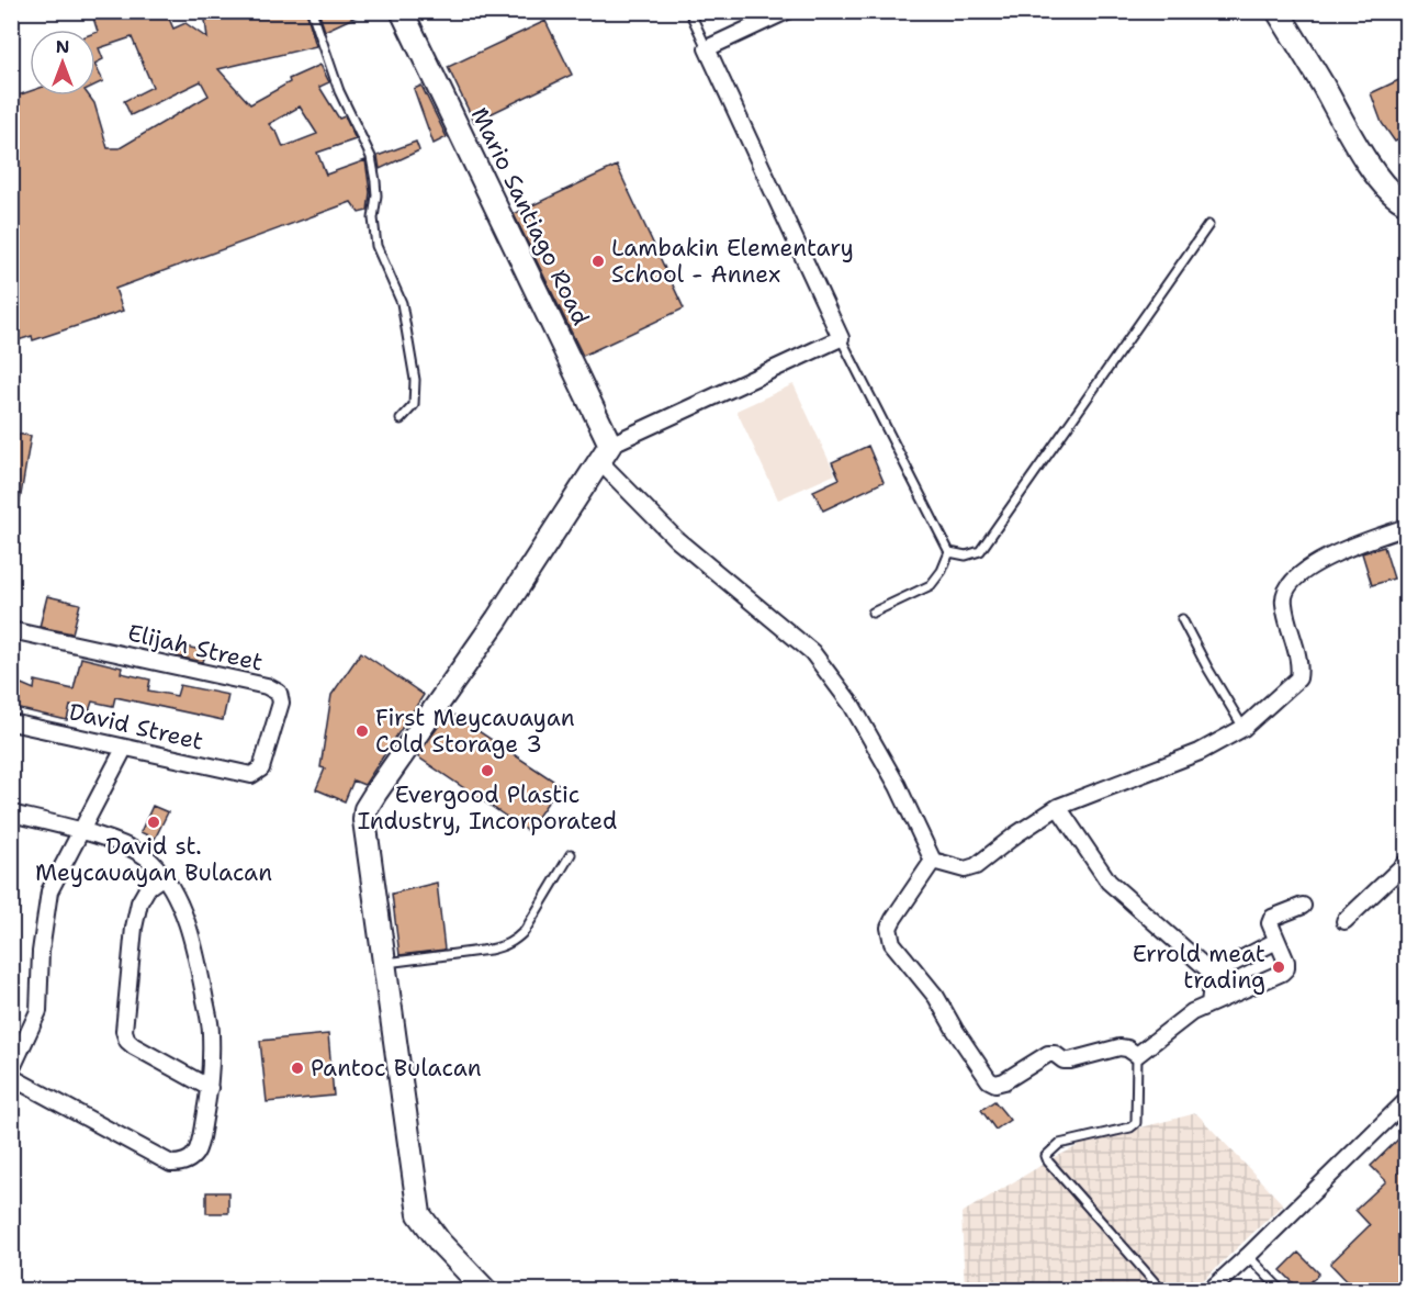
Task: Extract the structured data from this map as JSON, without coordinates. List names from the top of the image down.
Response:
{
  "streets": {
    "street": ["Mario Santiago Road", "Elijah Street", "David Street"]
  },
  "crossings": [
    ["Elijah Street", "David Street"]
  ],
  "places": [
    "Lambakin Elementary School - Annex",
    "First Meycauayan Cold Storage 3",
    "Evergood Plastic Industry, Incorporated",
    "David st. Meycauayan Bulacan",
    "Errold meat trading",
    "Pantoc Bulacan"
  ],
  "north": "top"
}
